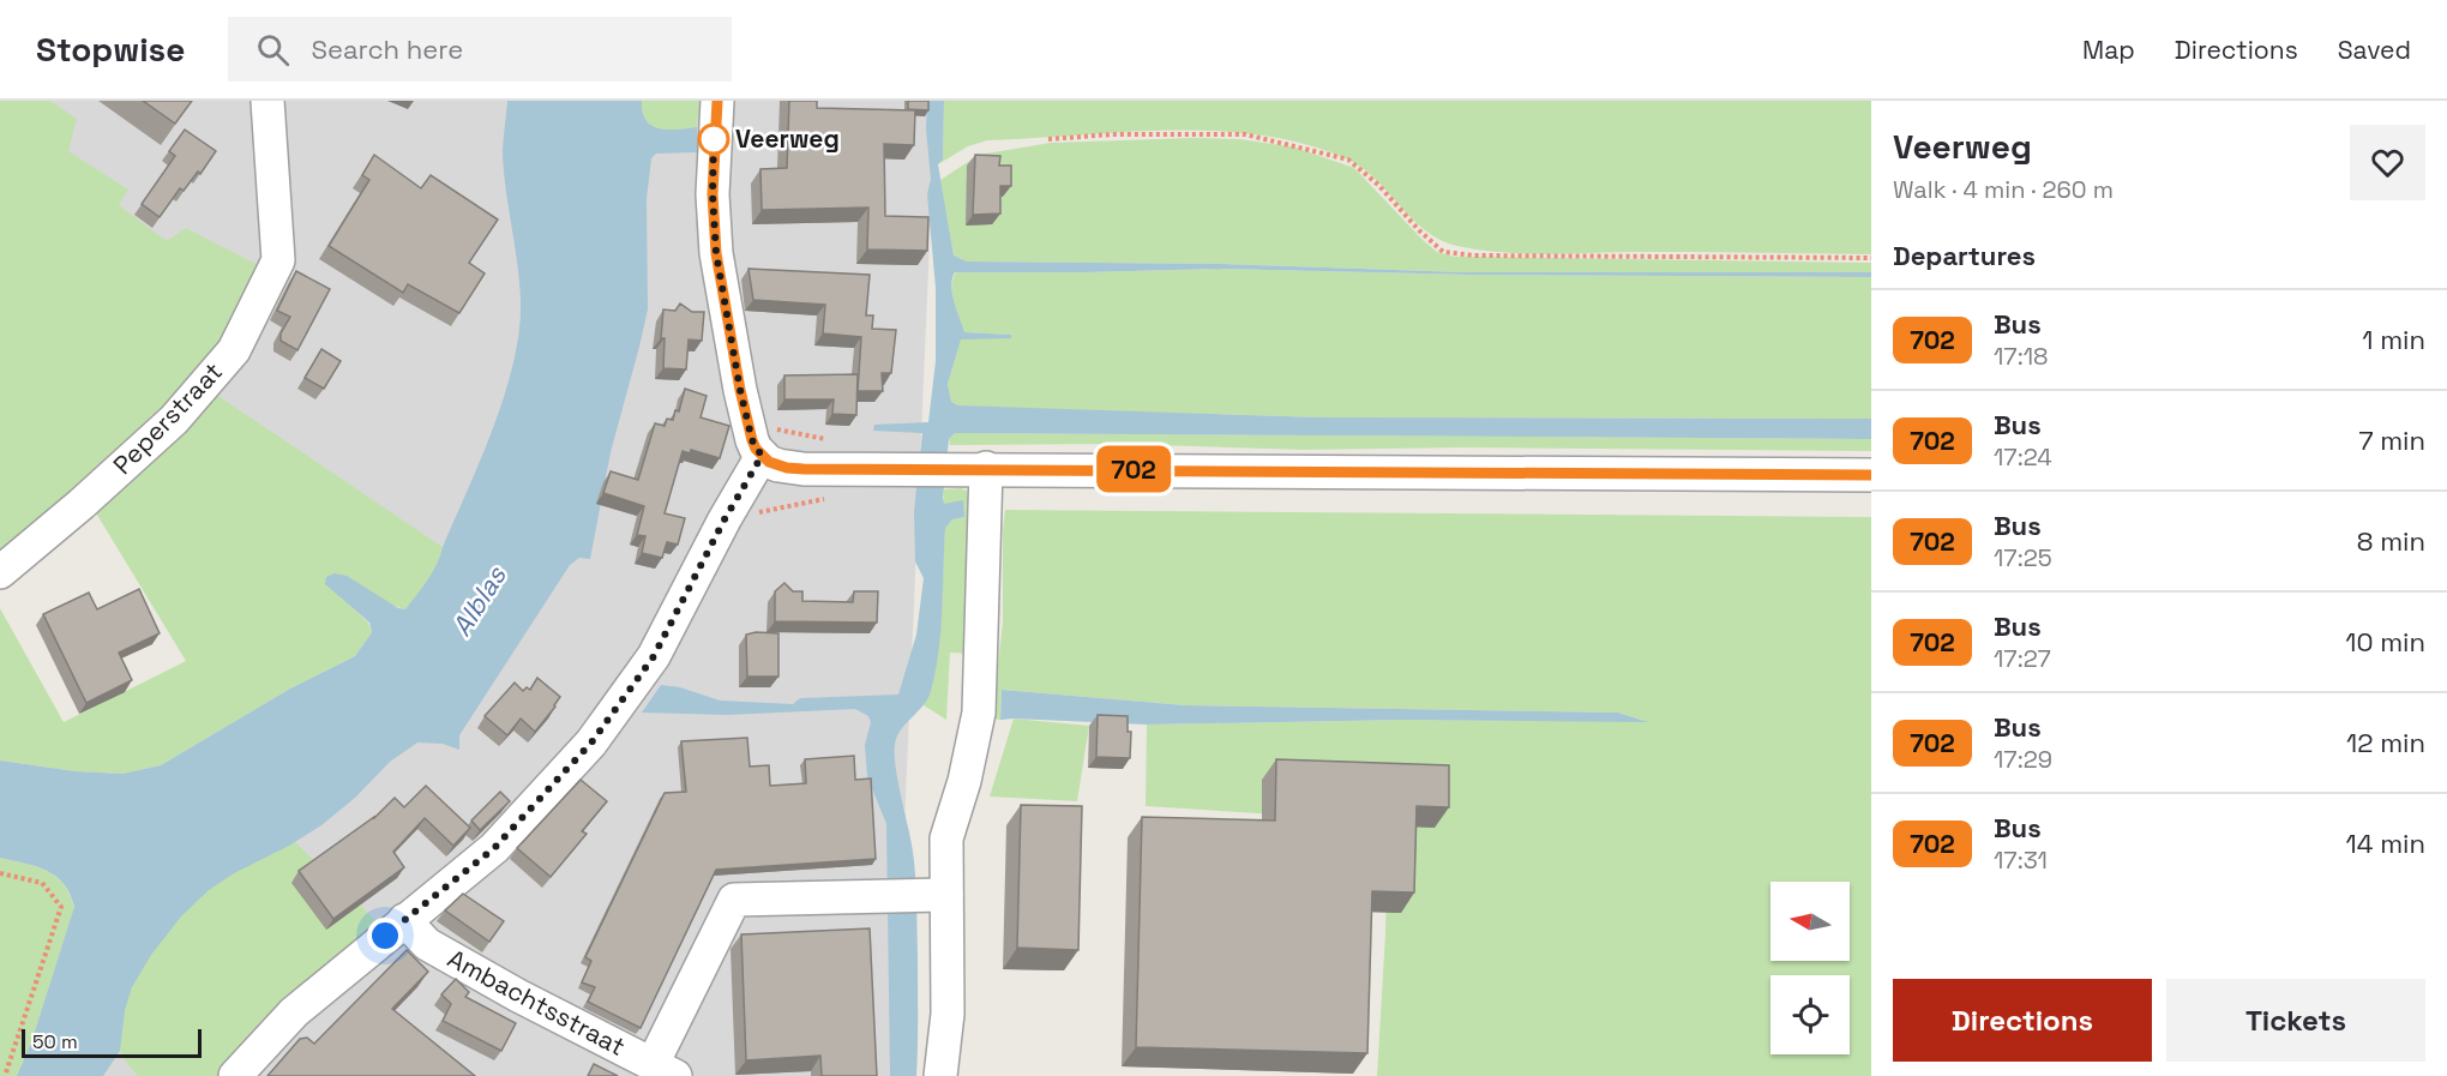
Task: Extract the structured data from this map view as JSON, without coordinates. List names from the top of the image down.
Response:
{
  "streets": {
    "street": ["Peperstraat", "Ambachtsstraat"]
  },
  "water": ["Alblas"],
  "places": ["Veerweg"],
  "lines": ["bus line 702"],
  "scale_bar": "50 m",
  "north": "left",
  "page": {
    "header": "Stopwise",
    "search": "Search here",
    "nav": ["Map", "Directions", "Saved"],
    "on_map": "702",
    "heading": [
      ["Veerweg", "Walk · 4 min · 260 m"],
      "Departures"
    ],
    "list": [
      {
        "mark": "702",
        "name": "Bus",
        "note": "17:18",
        "value": "1 min"
      },
      {
        "mark": "702",
        "name": "Bus",
        "note": "17:24",
        "value": "7 min"
      },
      {
        "mark": "702",
        "name": "Bus",
        "note": "17:25",
        "value": "8 min"
      },
      {
        "mark": "702",
        "name": "Bus",
        "note": "17:27",
        "value": "10 min"
      },
      {
        "mark": "702",
        "name": "Bus",
        "note": "17:29",
        "value": "12 min"
      },
      {
        "mark": "702",
        "name": "Bus",
        "note": "17:31",
        "value": "14 min"
      }
    ],
    "buttons": ["Directions", "Tickets"],
    "scale": "50 m"
  }
}
